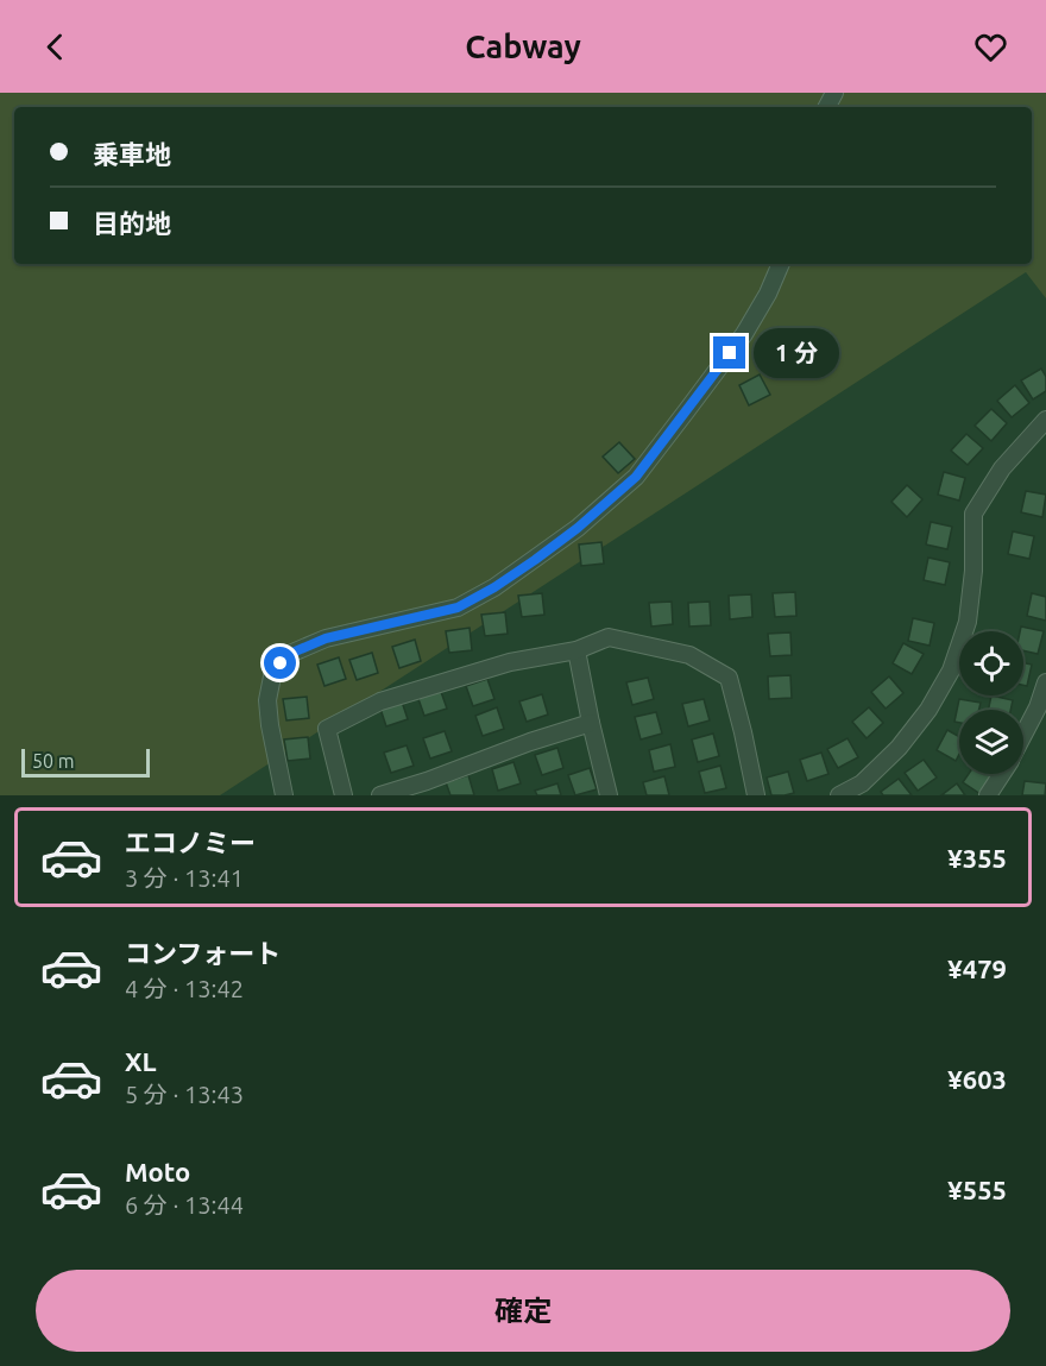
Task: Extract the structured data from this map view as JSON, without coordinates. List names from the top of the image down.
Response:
{
  "scale_bar": "50 m",
  "page": {
    "header": "Cabway",
    "banner": ["乗車地", "目的地"],
    "bubble": "1 分",
    "scale": "50 m",
    "list": [
      {
        "name": "エコノミー",
        "note": "3 分 · 13:41",
        "value": "¥355"
      },
      {
        "name": "コンフォート",
        "note": "4 分 · 13:42",
        "value": "¥479"
      },
      {
        "name": "XL",
        "note": "5 分 · 13:43",
        "value": "¥603"
      },
      {
        "name": "Moto",
        "note": "6 分 · 13:44",
        "value": "¥555"
      }
    ],
    "buttons": "確定"
  }
}
